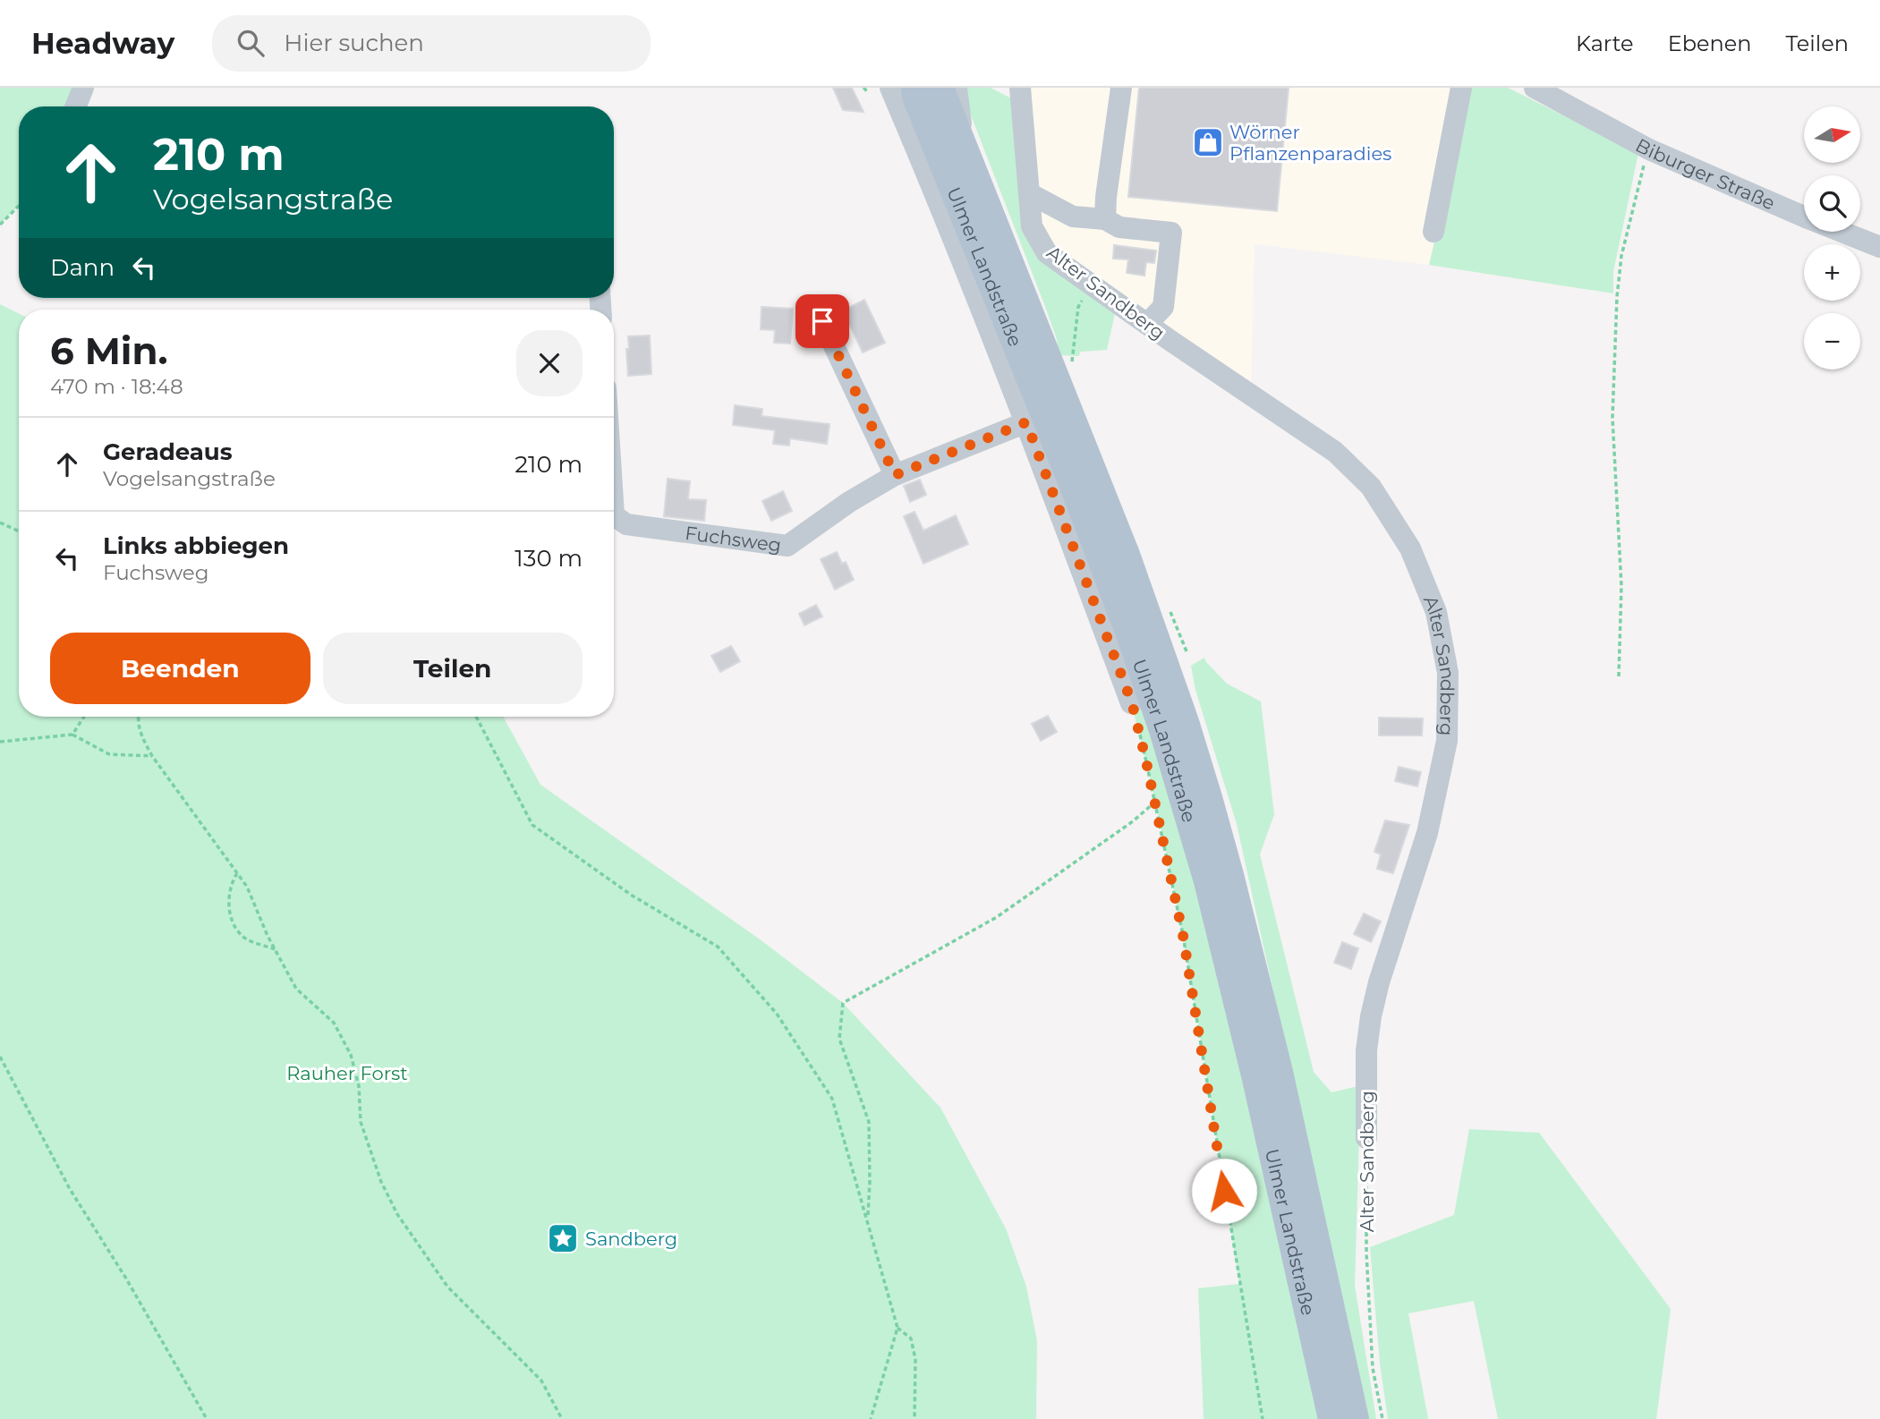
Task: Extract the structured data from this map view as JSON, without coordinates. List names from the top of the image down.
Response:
{
  "streets": {
    "main road": ["Ulmer Landstraße"],
    "street": ["Biburger Straße", "Alter Sandberg", "Fuchsweg"]
  },
  "parks": ["Rauher Forst"],
  "places": {
    "shop": ["Wörner Pflanzenparadies"],
    "place": ["Sandberg"]
  },
  "north": "right",
  "page": {
    "header": "Headway",
    "search": "Hier suchen",
    "nav": ["Karte", "Ebenen", "Teilen"],
    "map_buttons": ["+", "−"],
    "turn": ["210 m", "Vogelsangstraße"],
    "then": "Dann",
    "heading": ["6 Min.", "470 m · 18:48"],
    "list": [
      {
        "name": "Geradeaus",
        "note": "Vogelsangstraße",
        "value": "210 m"
      },
      {
        "name": "Links abbiegen",
        "note": "Fuchsweg",
        "value": "130 m"
      }
    ],
    "buttons": ["Beenden", "Teilen"]
  }
}
